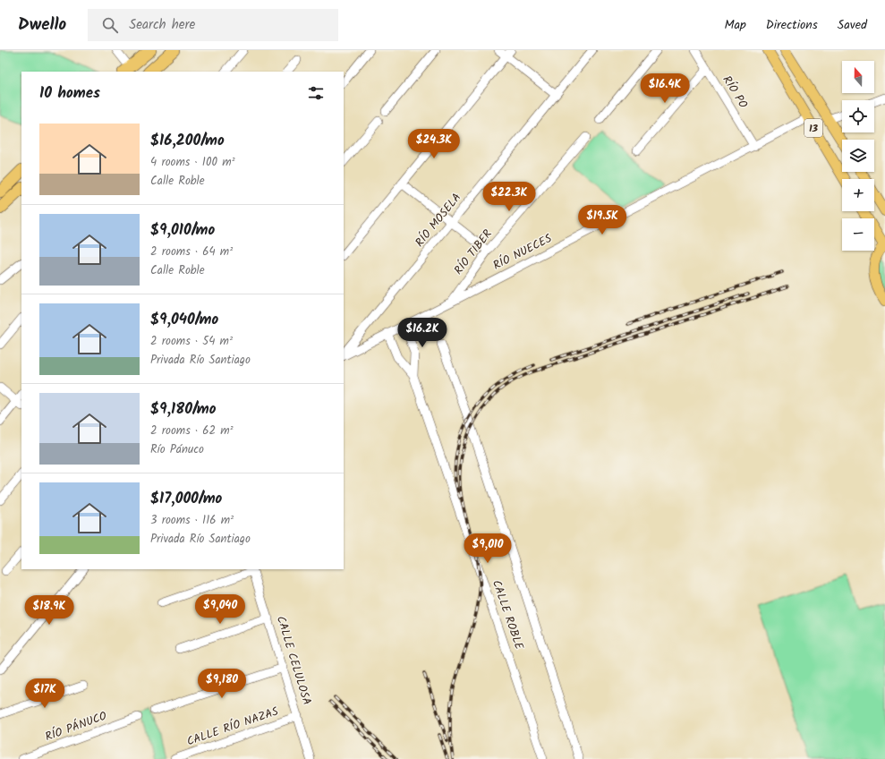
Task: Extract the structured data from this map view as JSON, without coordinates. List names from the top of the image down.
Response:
{
  "streets": {
    "main road": ["13"],
    "street": [
      "RÍO PO",
      "RÍO MOSELA",
      "RÍO TIBER",
      "RÍO NUECES",
      "CALLE ROBLE",
      "CALLE CELULOSA",
      "RÍO PÁNUCO",
      "CALLE RÍO NAZAS"
    ]
  },
  "crossings": [
    ["RÍO PO", "RÍO NUECES"],
    ["13", "RÍO NUECES"],
    ["RÍO TIBER", "RÍO NUECES"],
    ["RÍO NUECES", "CALLE ROBLE"],
    ["CALLE CELULOSA", "CALLE RÍO NAZAS"]
  ],
  "north": "top",
  "page": {
    "header": "Dwello",
    "search": "Search here",
    "nav": ["Map", "Directions", "Saved"],
    "map_buttons": ["+", "−"],
    "heading": "10 homes",
    "price": [
      "$16.4K",
      "$24.3K",
      "$22.3K",
      "$19.5K",
      "$16.2K",
      "$9,010",
      "$9,040",
      "$18.9K",
      "$9,180",
      "$17K"
    ],
    "list": [
      {
        "name": "$16,200/mo",
        "note": "4 rooms · 100 m² · Calle Roble"
      },
      {
        "name": "$9,010/mo",
        "note": "2 rooms · 64 m² · Calle Roble"
      },
      {
        "name": "$9,040/mo",
        "note": "2 rooms · 54 m² · Privada Río Santiago"
      },
      {
        "name": "$9,180/mo",
        "note": "2 rooms · 62 m² · Río Pánuco"
      },
      {
        "name": "$17,000/mo",
        "note": "3 rooms · 116 m² · Privada Río Santiago"
      }
    ]
  }
}
